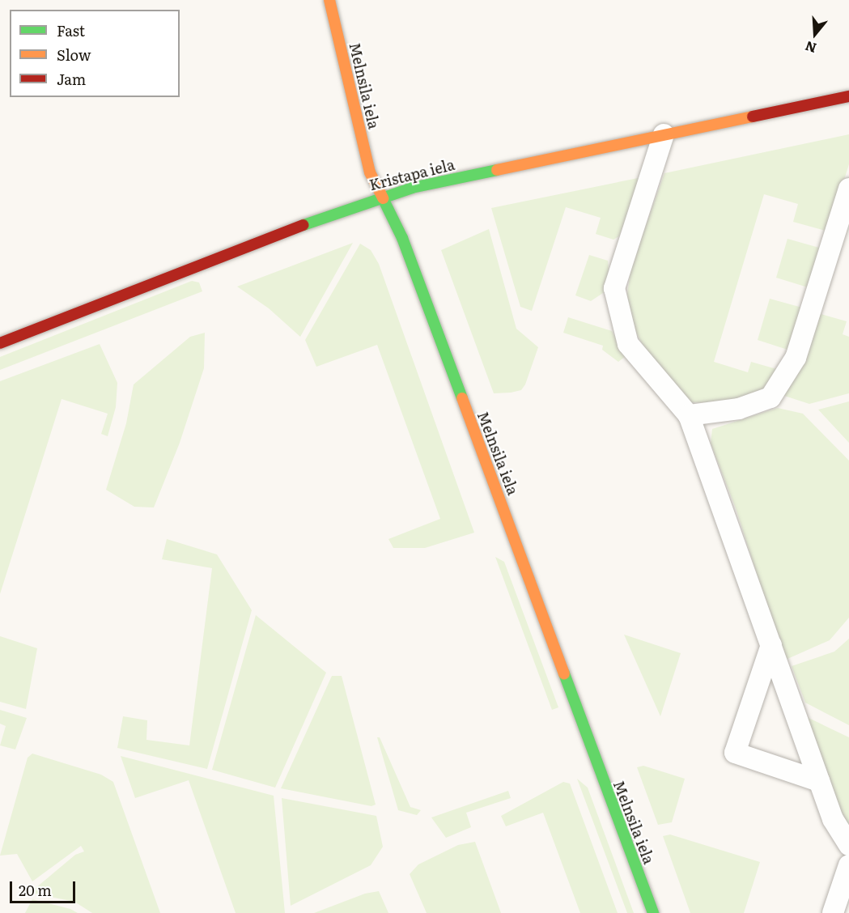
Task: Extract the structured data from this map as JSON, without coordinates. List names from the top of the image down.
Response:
{
  "streets": {
    "street": ["Melnsila iela", "Kristapa iela"]
  },
  "crossings": [
    ["Melnsila iela", "Kristapa iela"]
  ],
  "legend": ["Fast", "Slow", "Jam"],
  "scale_bar": "20 m",
  "north": "bottom"
}
